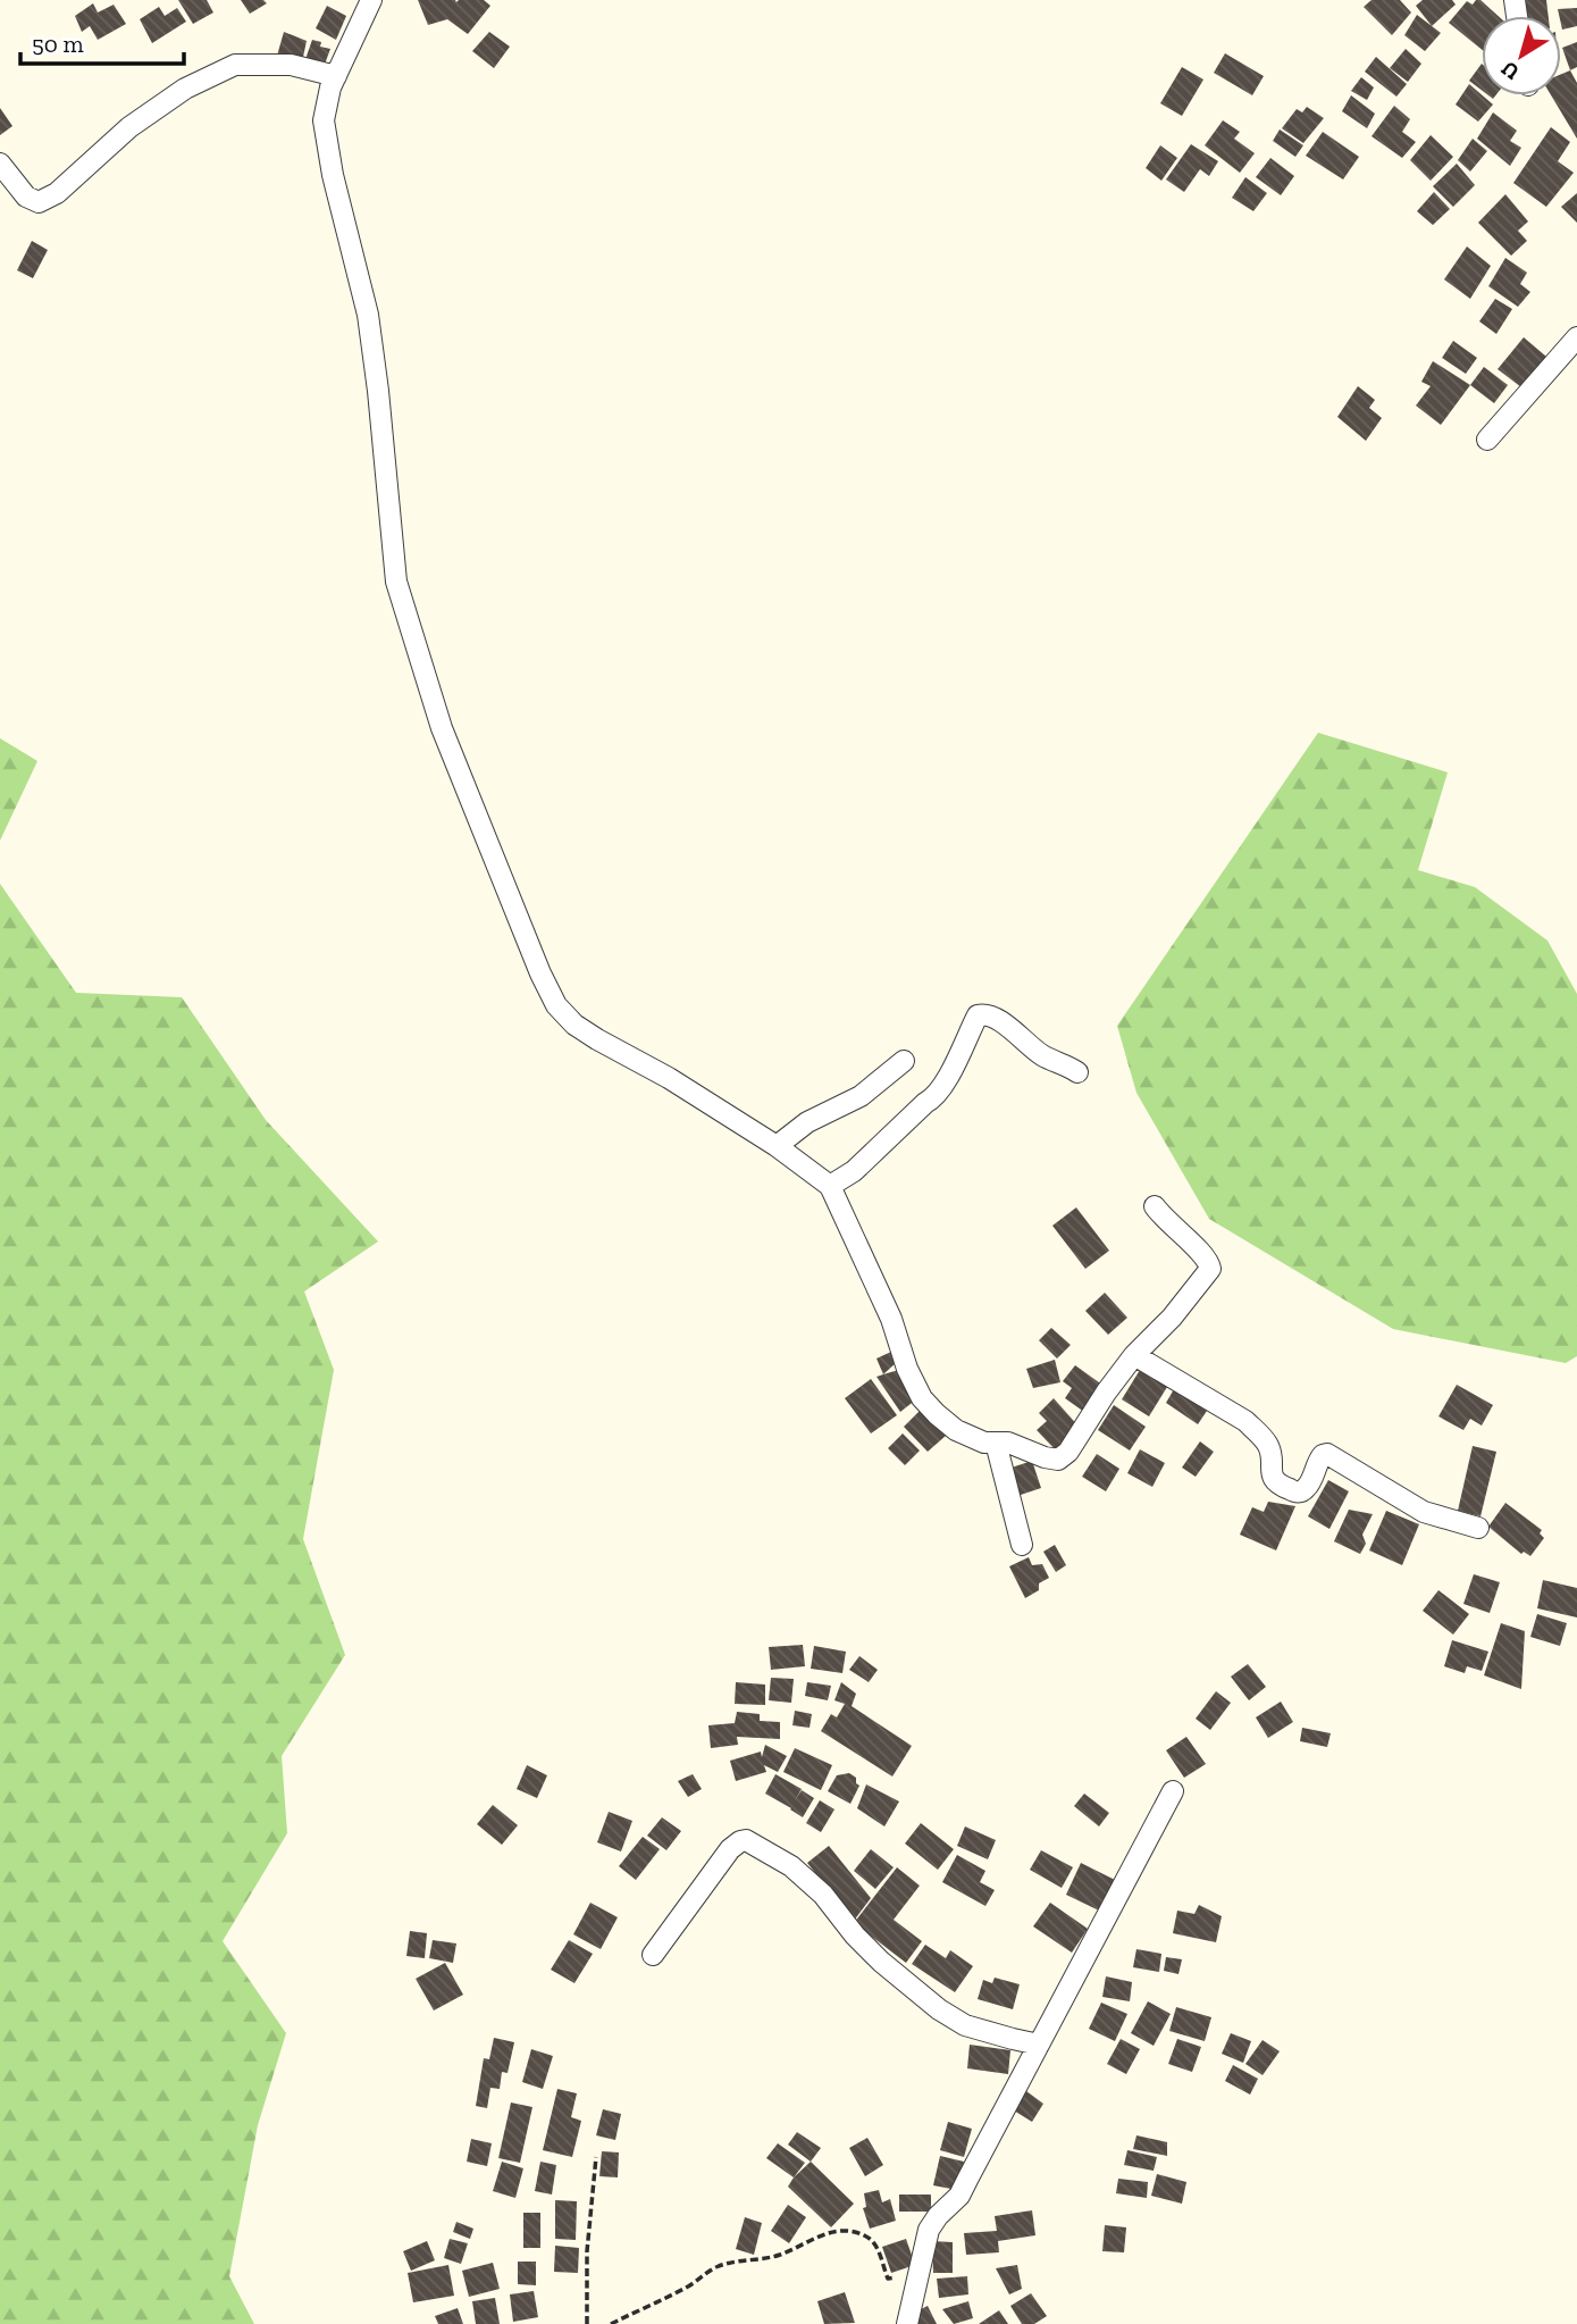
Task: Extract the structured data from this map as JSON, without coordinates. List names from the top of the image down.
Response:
{
  "scale_bar": "50 m",
  "north": "bottom left"
}
